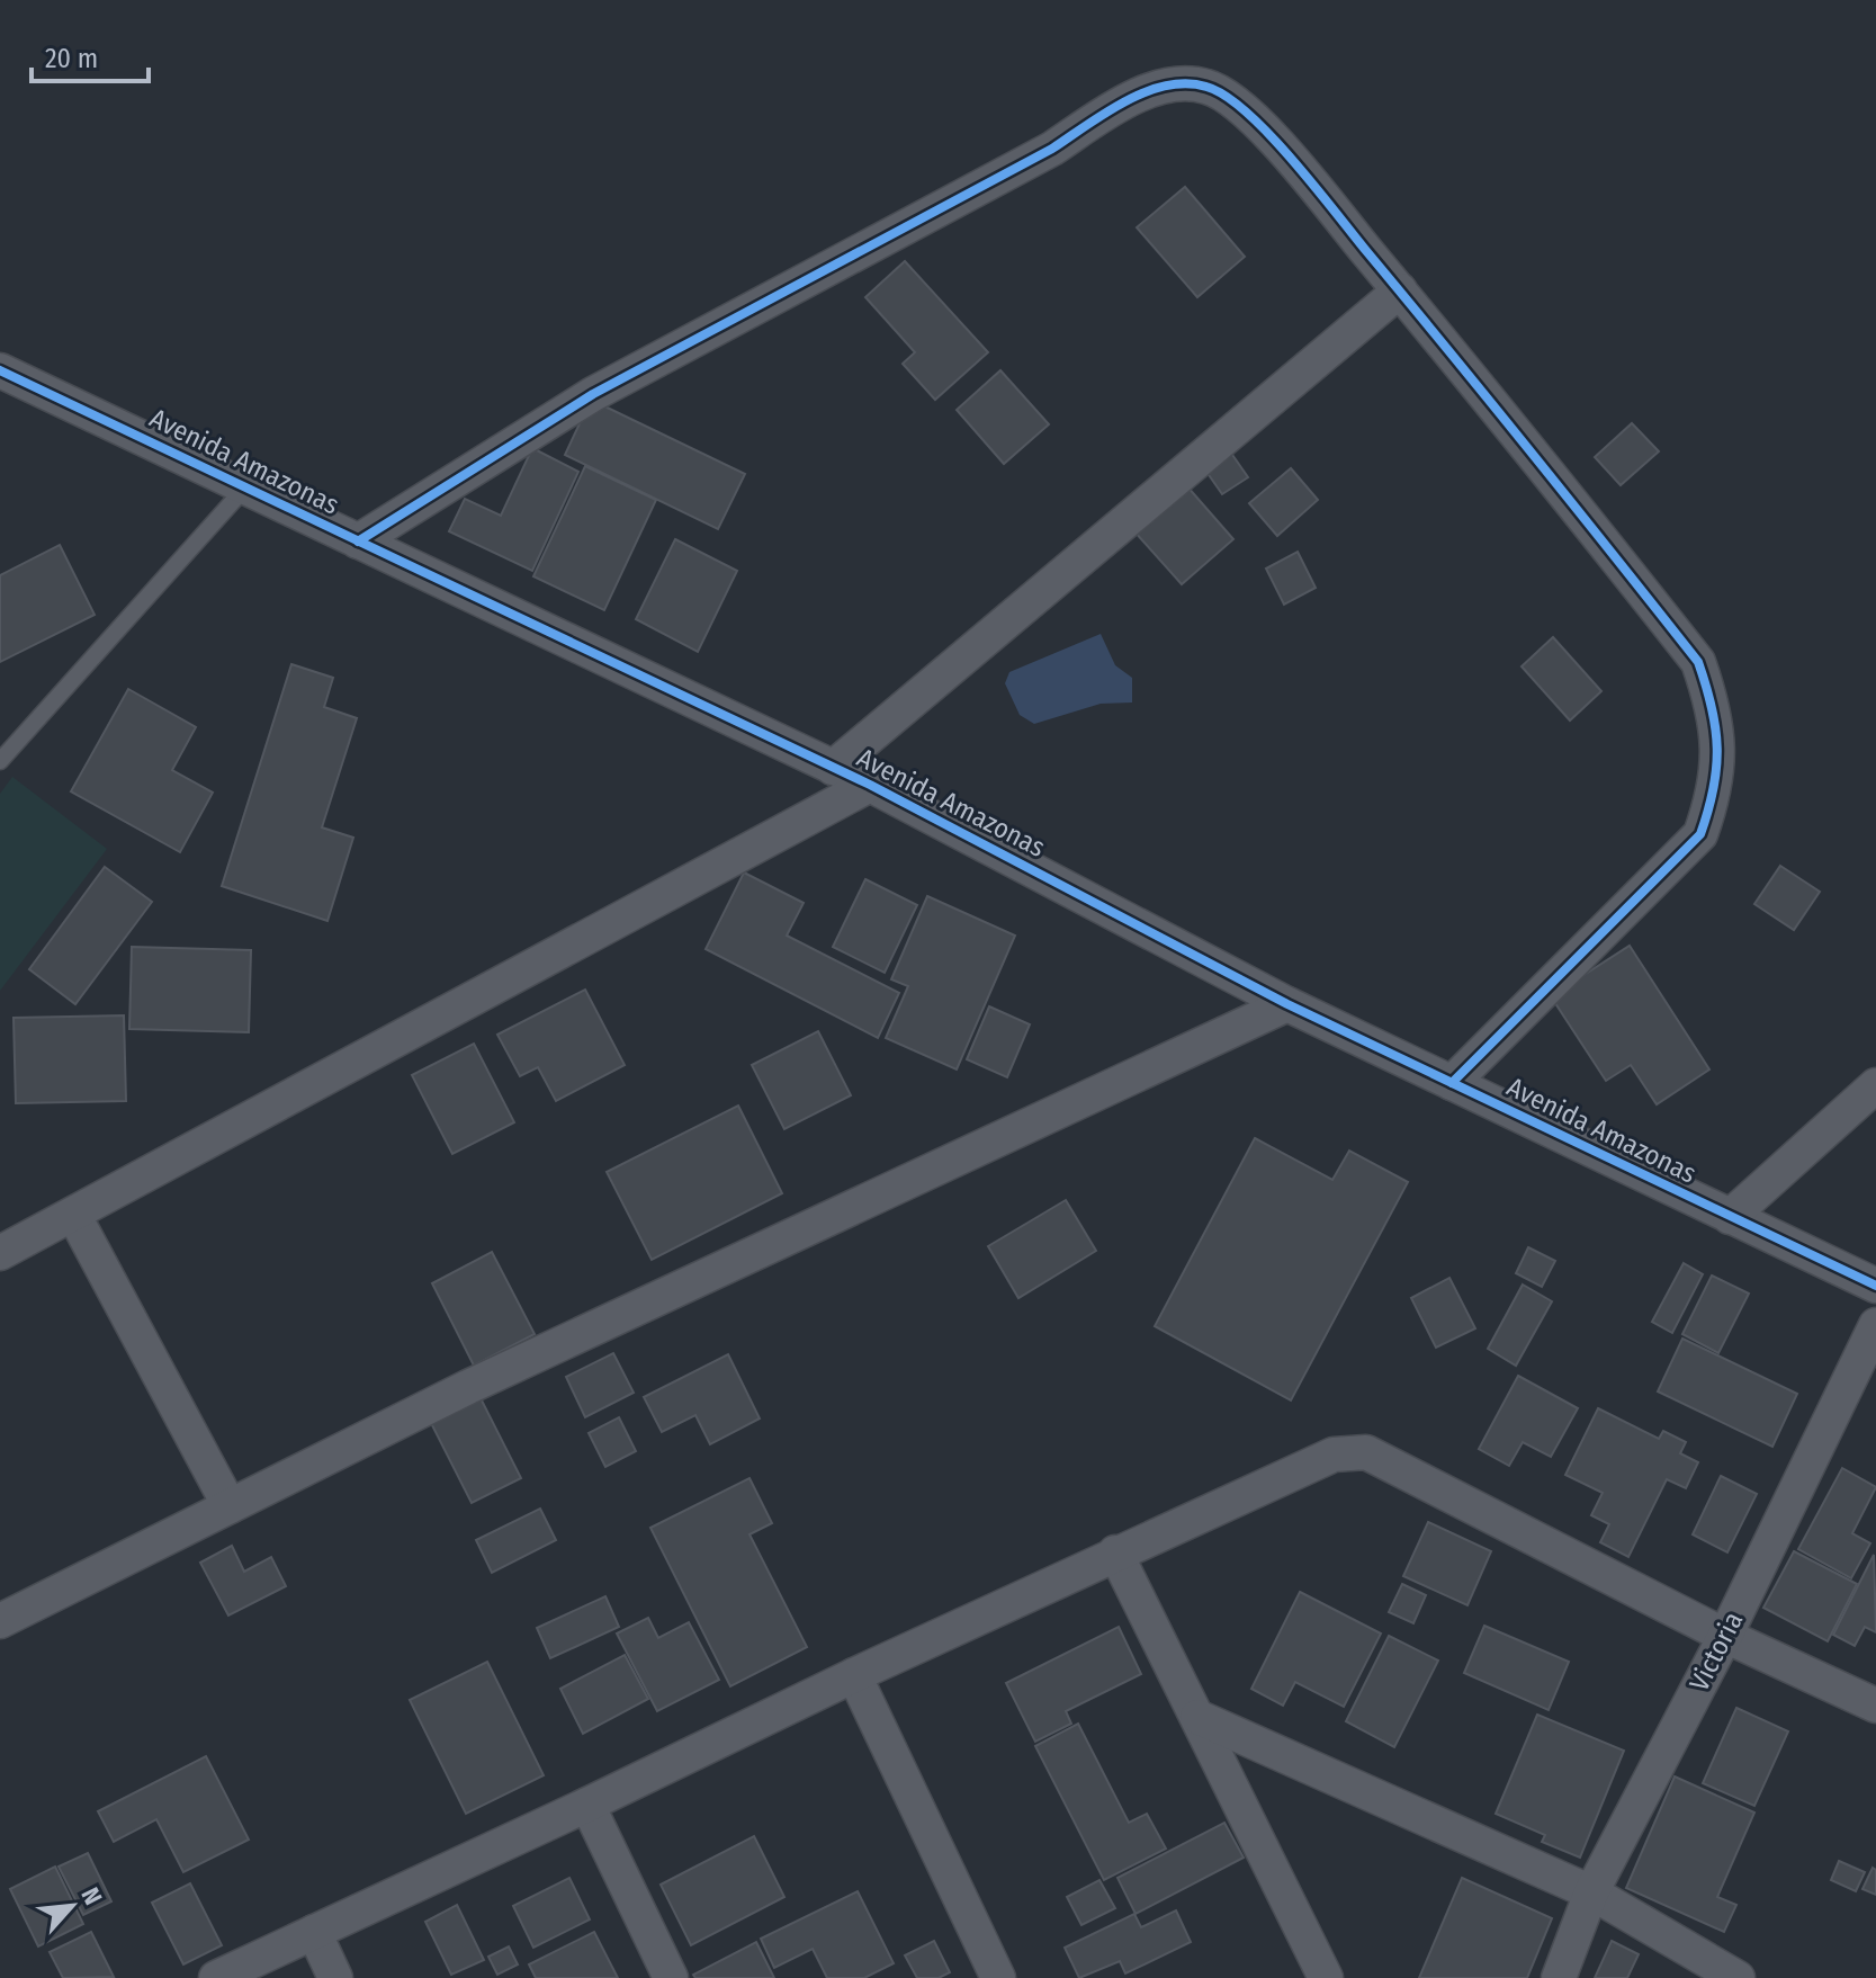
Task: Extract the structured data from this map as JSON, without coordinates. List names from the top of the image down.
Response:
{
  "streets": {
    "street": ["Avenida Amazonas", "Victoria"]
  },
  "scale_bar": "20 m",
  "north": "top right"
}
